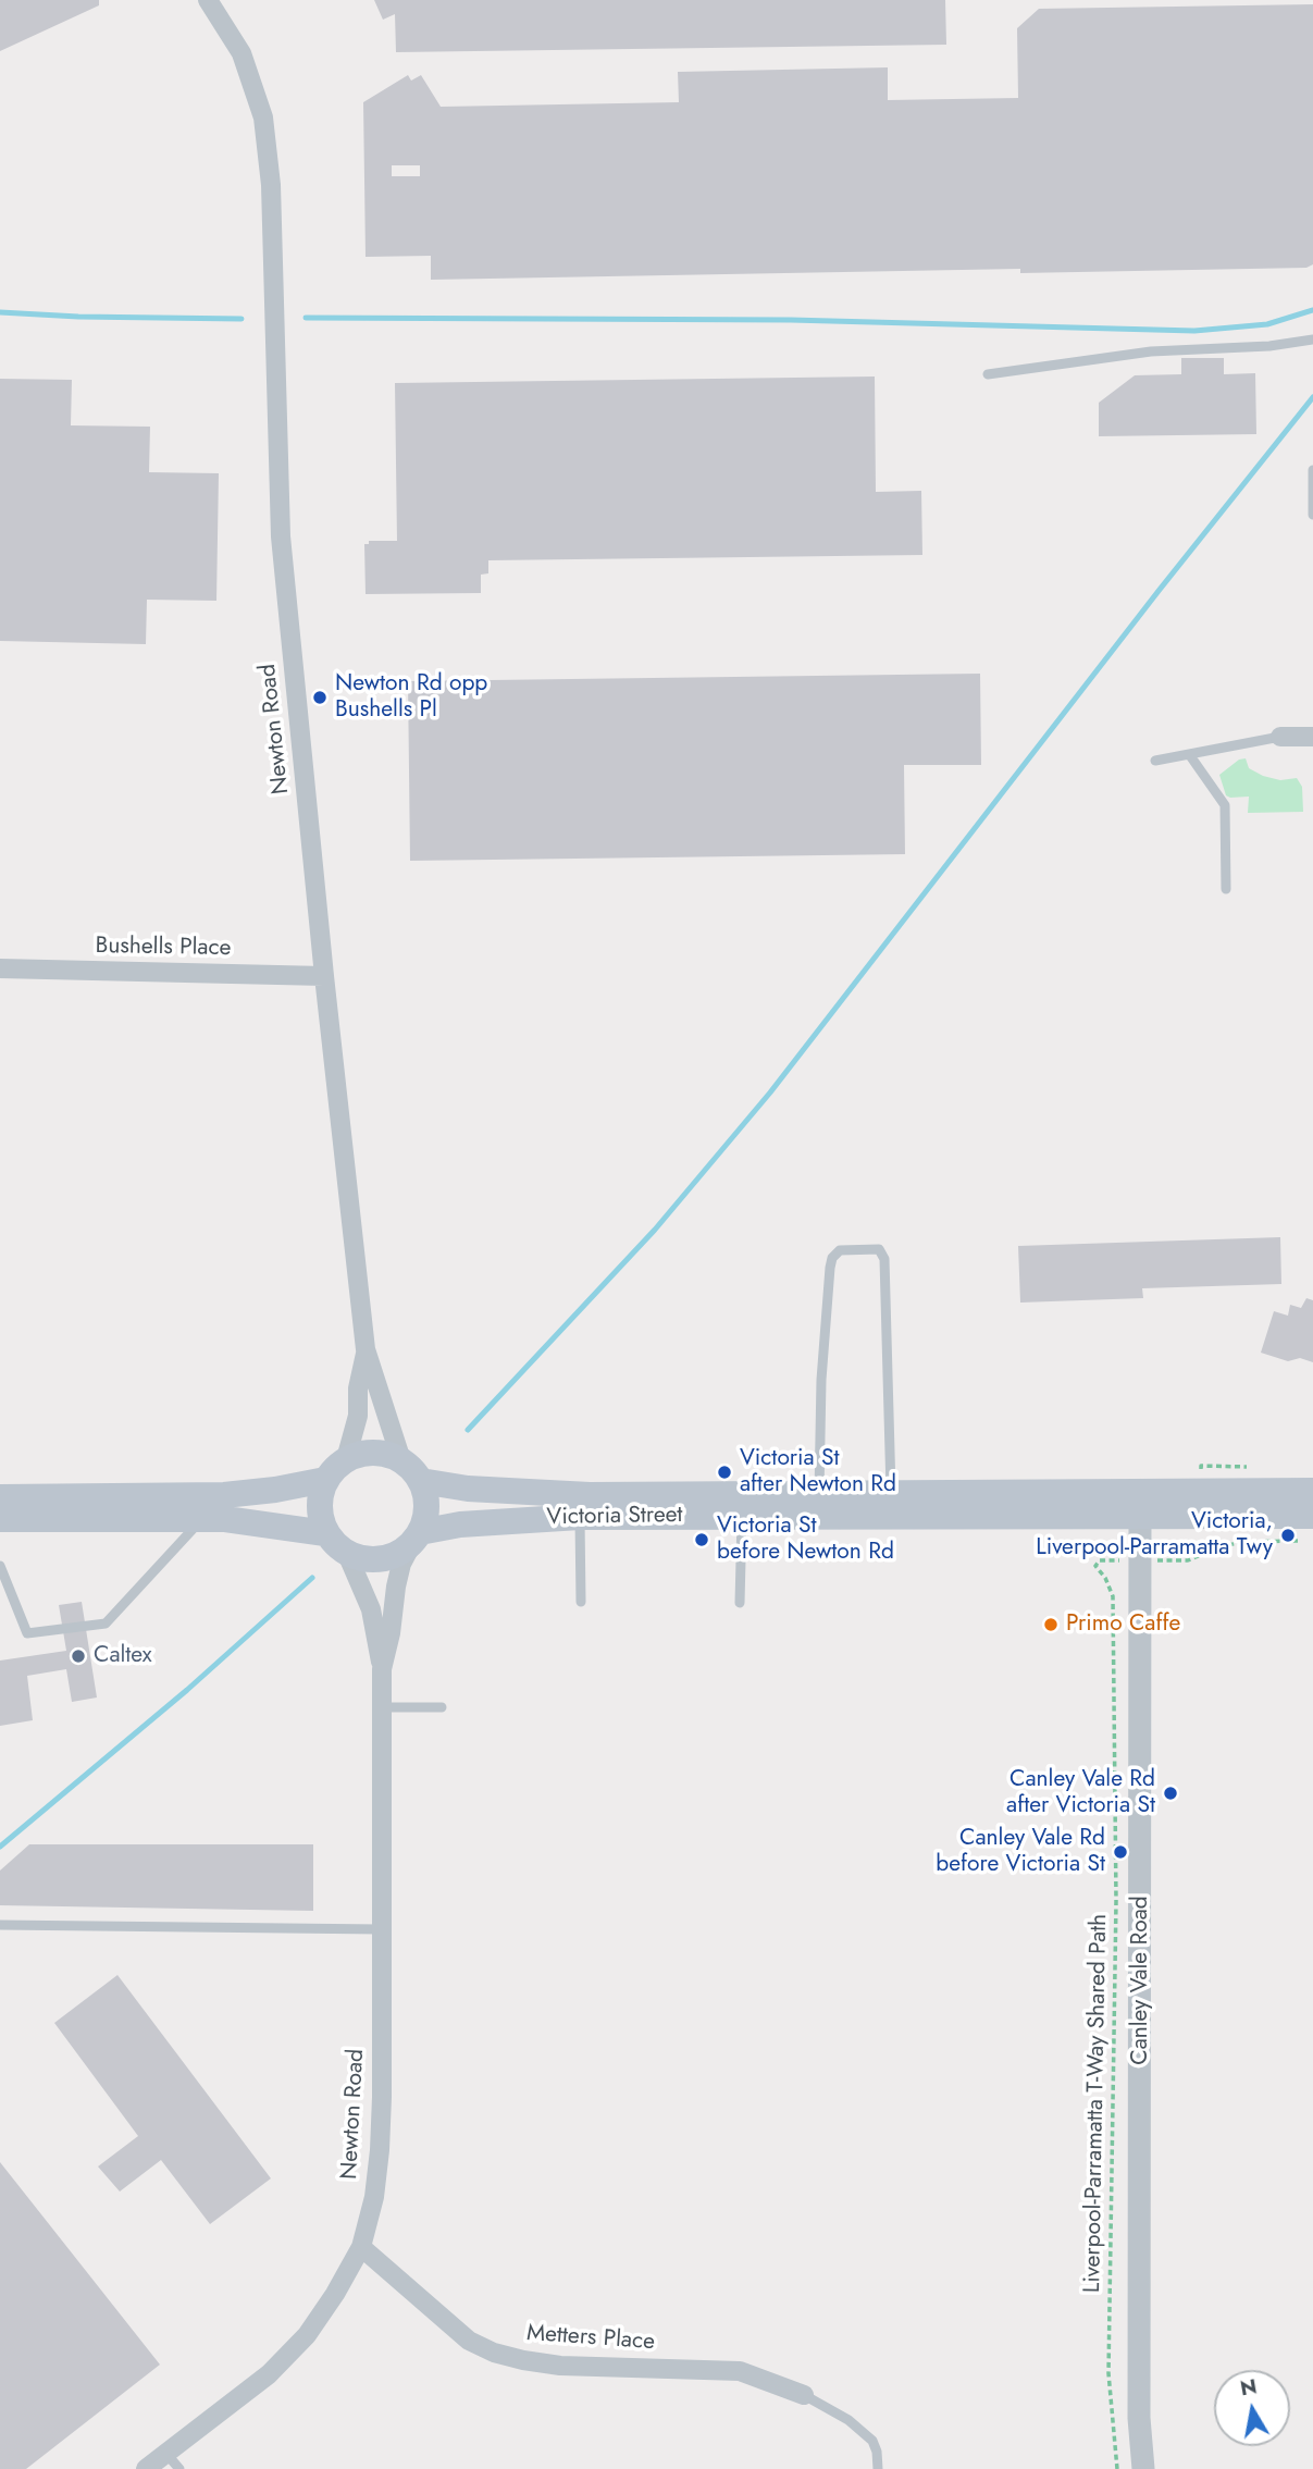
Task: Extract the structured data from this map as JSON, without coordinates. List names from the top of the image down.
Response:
{
  "streets": {
    "main road": ["Victoria Street"],
    "street": [
      "Newton Road",
      "Bushells Place",
      "Canley Vale Road",
      "Metters Place"
    ],
    "path": ["Liverpool-Parramatta T-Way Shared Path"]
  },
  "crossings": [
    ["Newton Road", "Bushells Place"],
    ["Newton Road", "Victoria Street"],
    ["Newton Road", "Metters Place"],
    ["Victoria Street", "Canley Vale Road"]
  ],
  "places": [
    "Newton Rd opp Bushells Pl",
    "Victoria St after Newton Rd",
    "Victoria, Liverpool-Parramatta Twy",
    "Victoria St before Newton Rd",
    "Primo Caffe",
    "Caltex",
    "Canley Vale Rd after Victoria St",
    "Canley Vale Rd before Victoria St"
  ],
  "north": "top"
}
